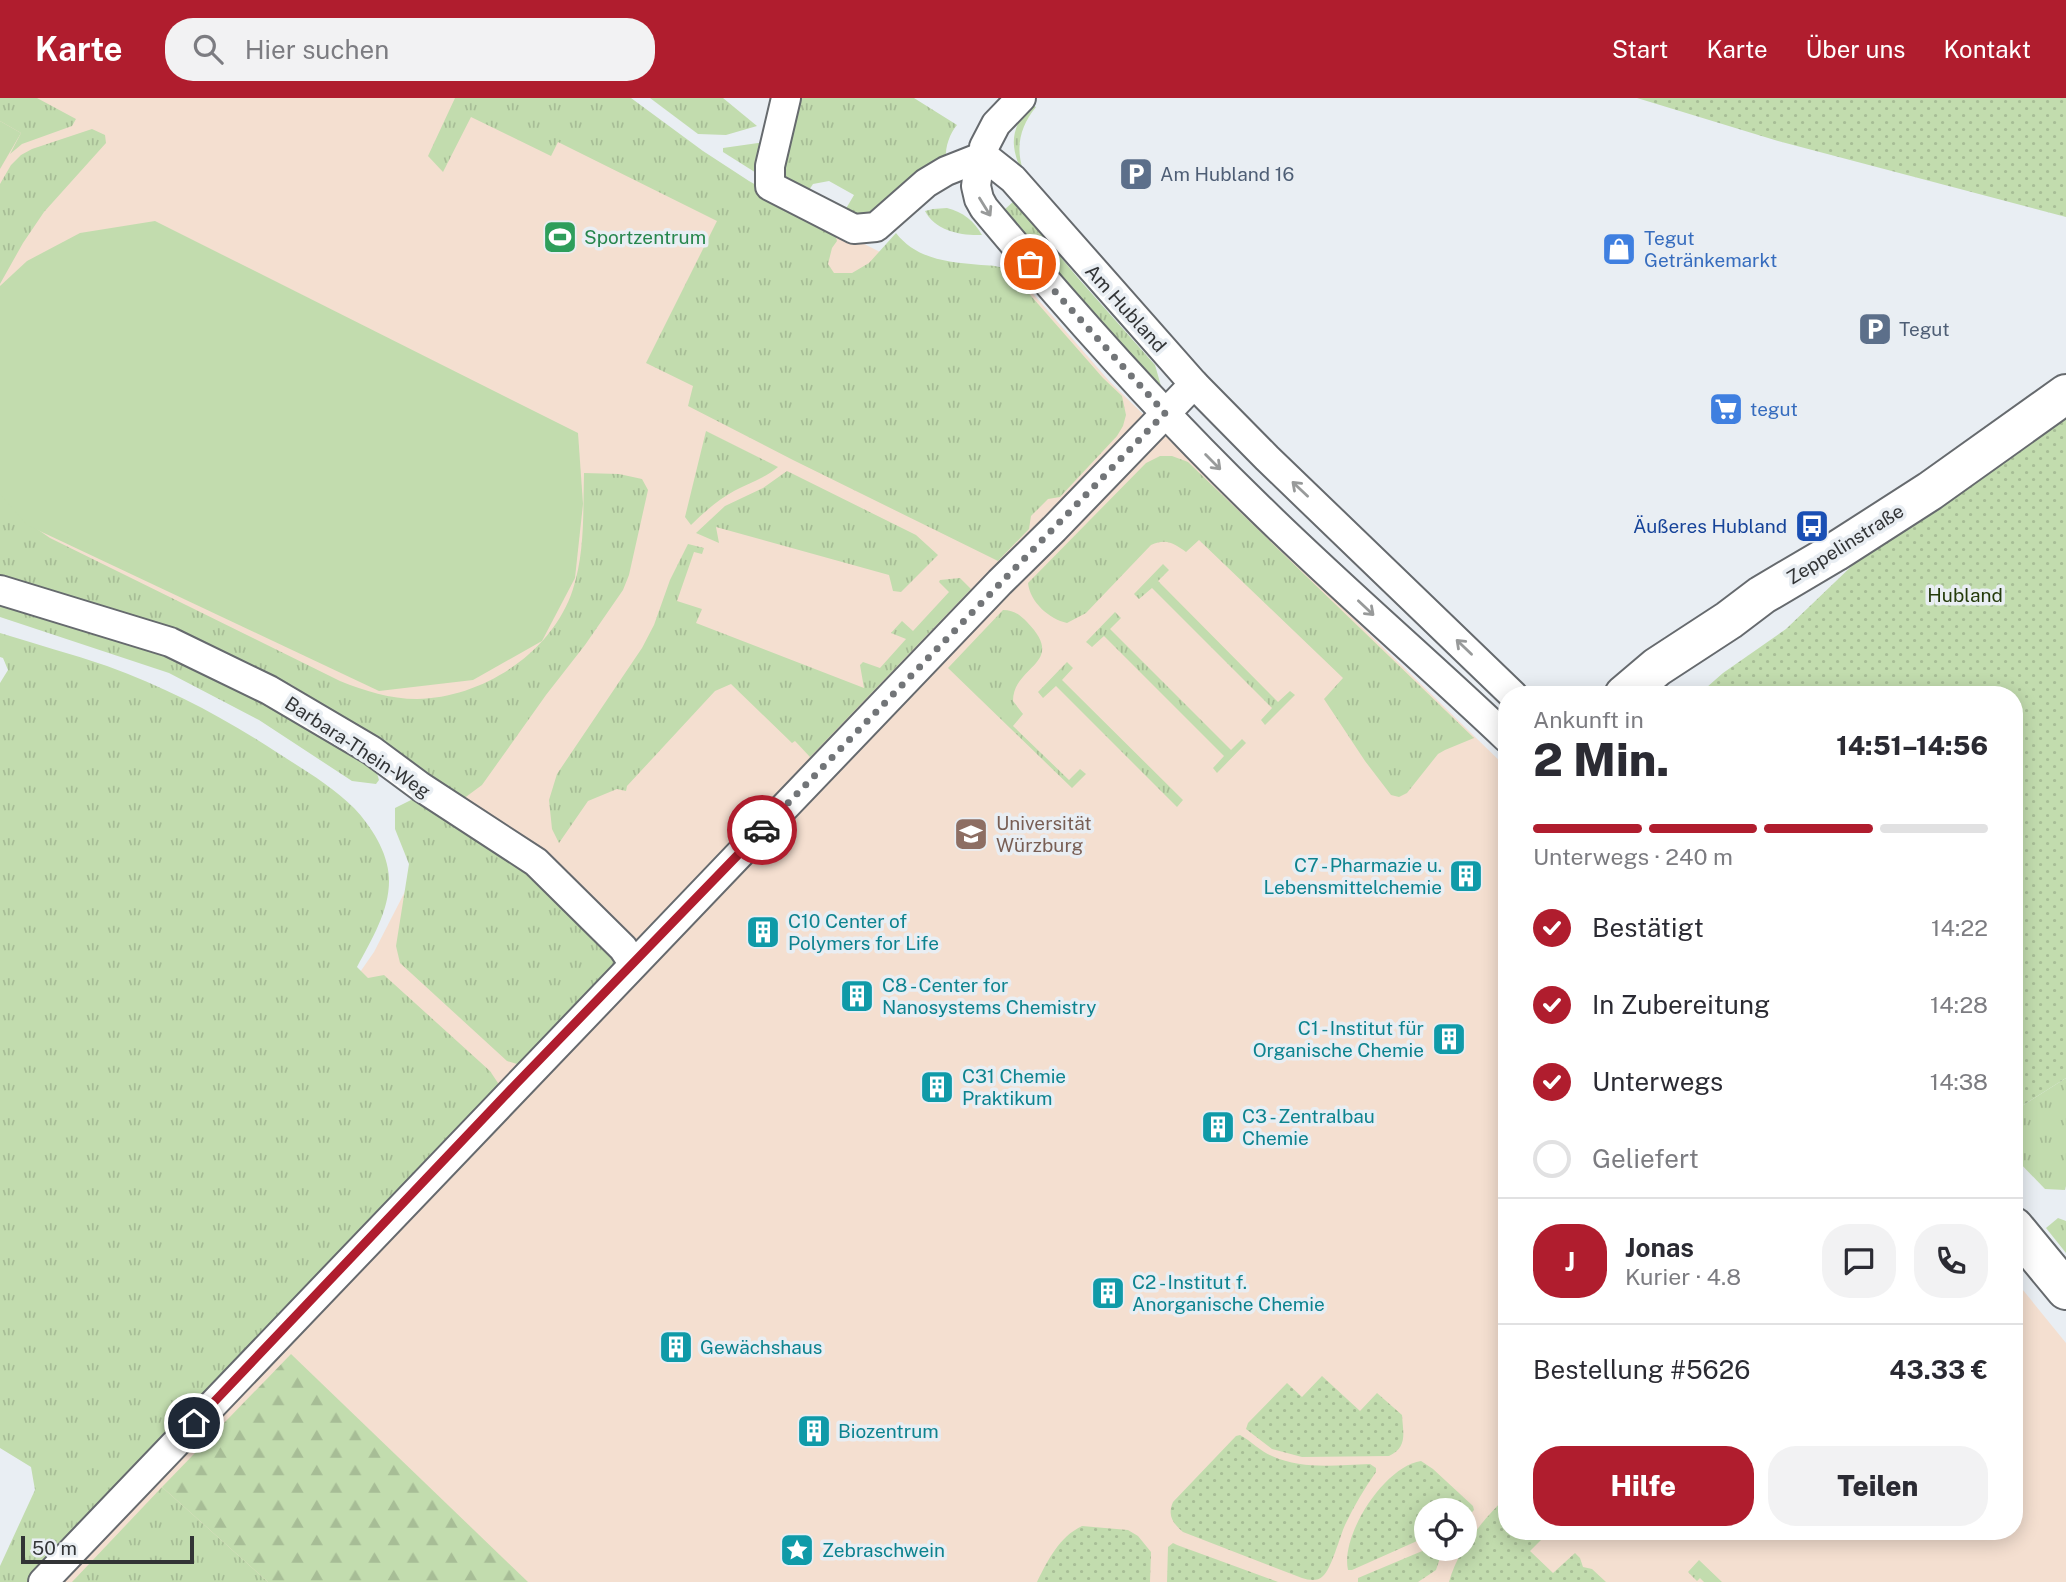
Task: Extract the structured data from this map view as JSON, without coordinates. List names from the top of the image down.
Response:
{
  "streets": {
    "street": ["Am Hubland", "Zeppelinstraße", "Barbara-Thein-Weg"]
  },
  "parks": ["Hubland"],
  "places": {
    "parking": ["Am Hubland 16", "Tegut"],
    "sports": ["Sportzentrum"],
    "shop": ["Tegut Getränkemarkt"],
    "supermarket": ["tegut"],
    "bus stop": ["Äußeres Hubland"],
    "school or university": ["Universität Würzburg"],
    "building": [
      "C7 - Pharmazie u. Lebensmittelchemie",
      "C10 Center of Polymers for Life",
      "C8 - Center for Nanosystems Chemistry",
      "C1 - Institut für Organische Chemie",
      "C31 Chemie Praktikum",
      "C3 - Zentralbau Chemie",
      "C2 - Institut f. Anorganische Chemie",
      "Gewächshaus",
      "Biozentrum"
    ],
    "place": ["Zebraschwein"]
  },
  "scale_bar": "50 m",
  "page": {
    "header": "Karte",
    "search": "Hier suchen",
    "nav": [
      "Start",
      "Karte",
      "Über uns",
      "Kontakt"
    ],
    "heading": ["2 Min.", "Ankunft in", "14:51–14:56"],
    "panel": [
      "Jonas",
      "Kurier · 4.8",
      "Bestellung #5626",
      "43.33 €"
    ],
    "bar": "Unterwegs · 240 m",
    "list": [
      ["Bestätigt", "14:22"],
      ["In Zubereitung", "14:28"],
      ["Unterwegs", "14:38"],
      "Geliefert"
    ],
    "round": "J",
    "buttons": ["Hilfe", "Teilen"],
    "scale": "50 m"
  }
}
